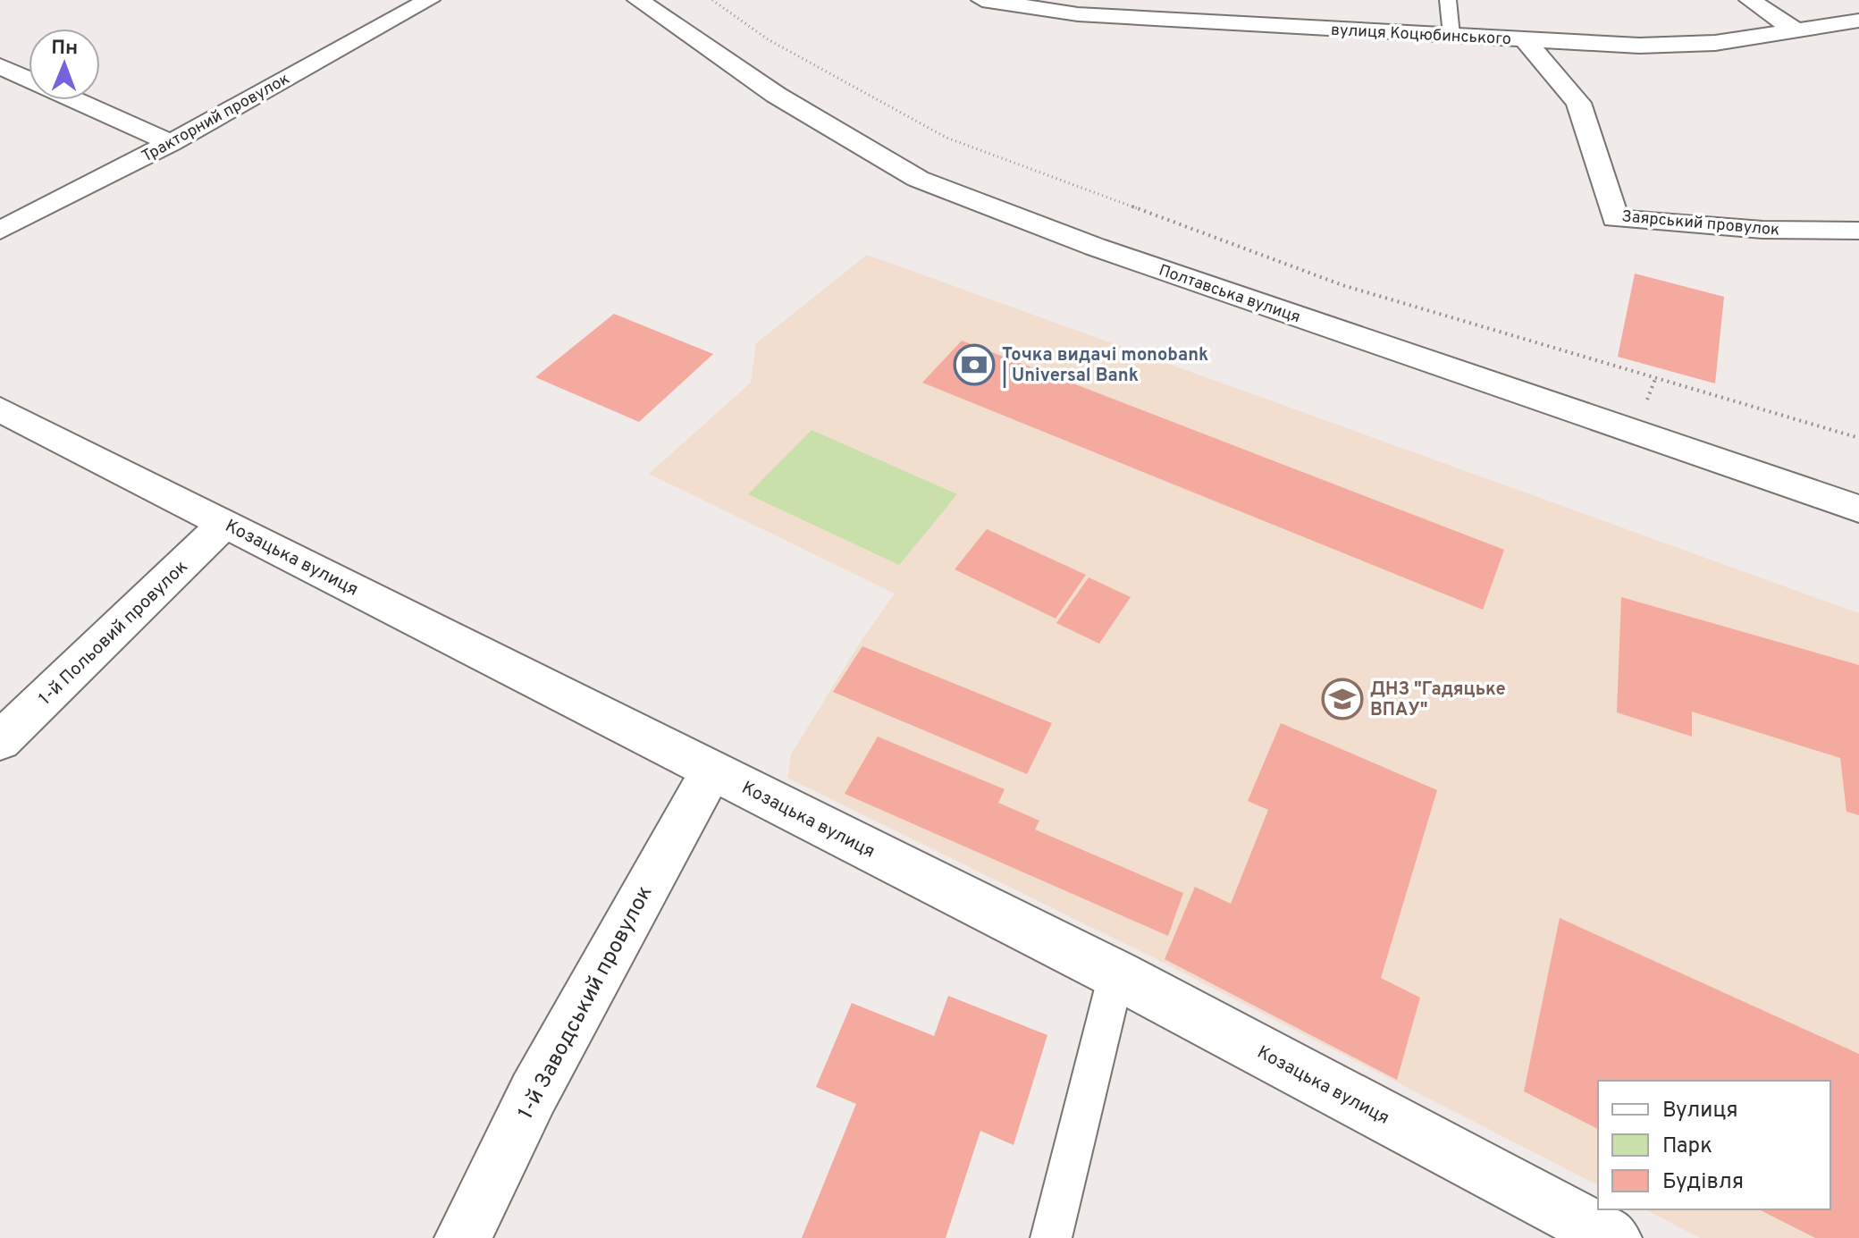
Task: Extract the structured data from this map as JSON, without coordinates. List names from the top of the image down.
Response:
{
  "streets": {
    "street": [
      "вулиця Коцюбинського",
      "Тракторний провулок",
      "Заярський провулок",
      "Полтавська вулиця",
      "Козацька вулиця",
      "1-й Польовий провулок",
      "1-й Заводський провулок"
    ]
  },
  "crossings": [
    ["вулиця Коцюбинського", "Заярський провулок"],
    ["Козацька вулиця", "1-й Польовий провулок"],
    ["Козацька вулиця", "1-й Заводський провулок"]
  ],
  "places": {
    "bank": ["Точка видачі monobank | Universal Bank"],
    "school or university": ["ДНЗ \"Гадяцьке ВПАУ\""]
  },
  "legend": ["Вулиця", "Парк", "Будівля"],
  "north": "top"
}
